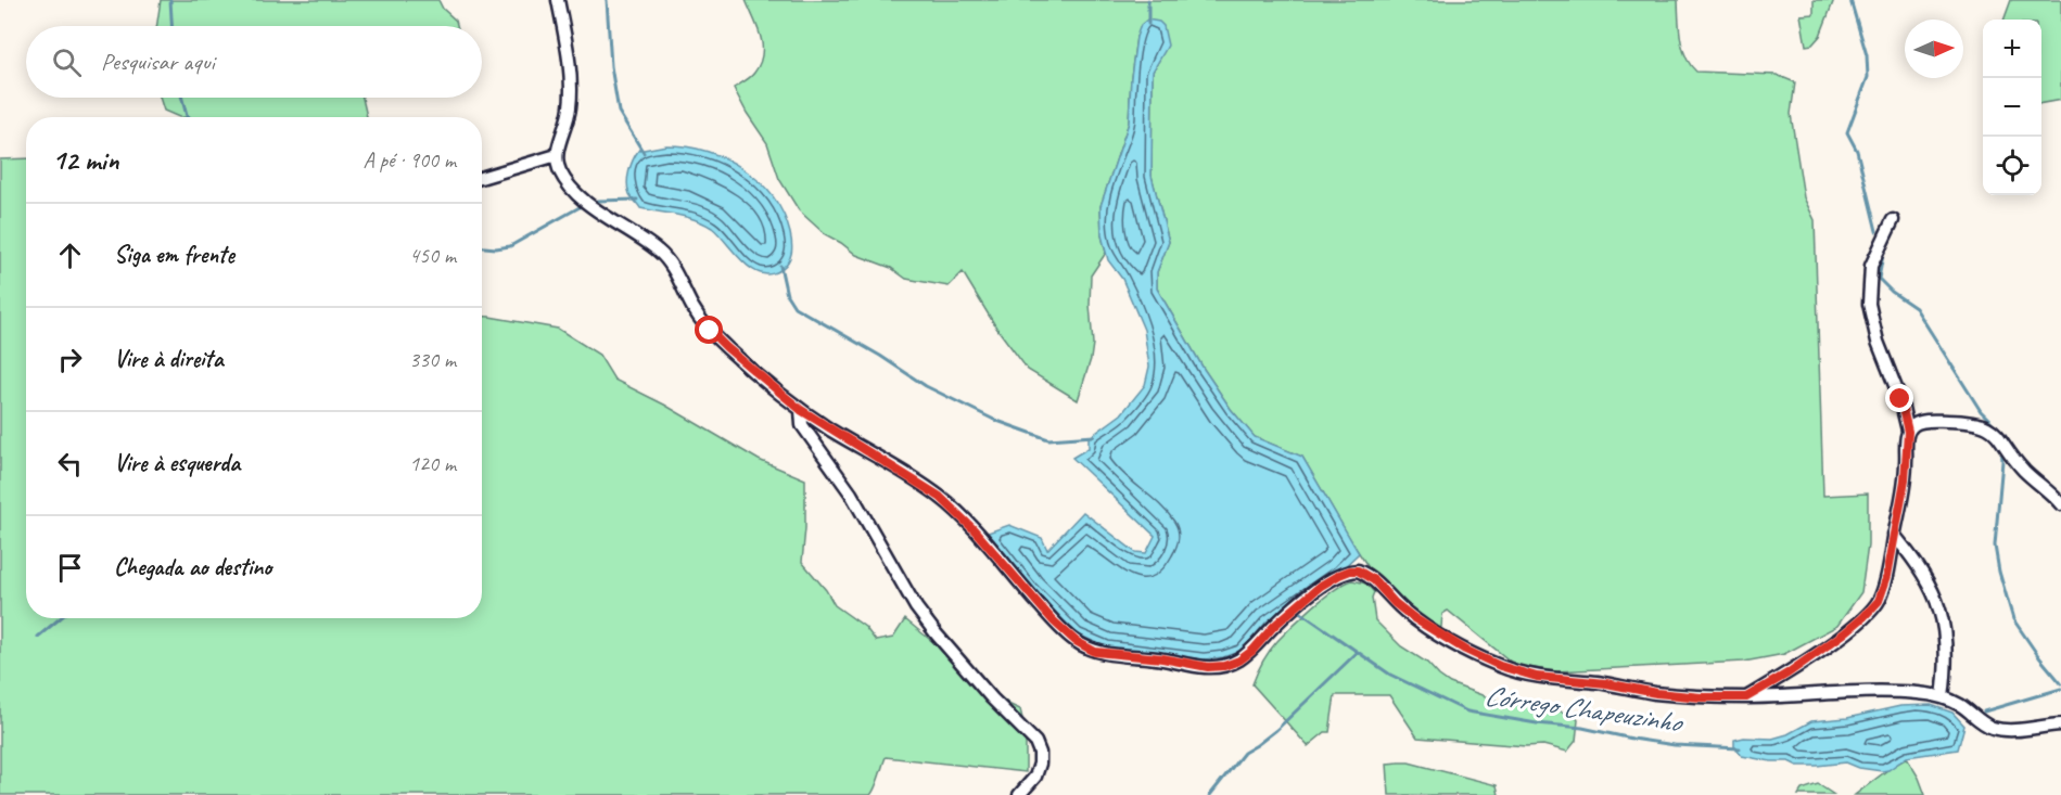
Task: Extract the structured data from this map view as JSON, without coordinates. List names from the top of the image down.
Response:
{
  "water": ["Córrego Chapeuzinho"],
  "north": "right",
  "page": {
    "map_buttons": ["+", "−"],
    "search": "Pesquisar aqui",
    "heading": ["12 min", "A pé · 900 m"],
    "list": [
      ["Siga em frente", "450 m"],
      ["Vire à direita", "330 m"],
      ["Vire à esquerda", "120 m"],
      "Chegada ao destino"
    ]
  }
}
